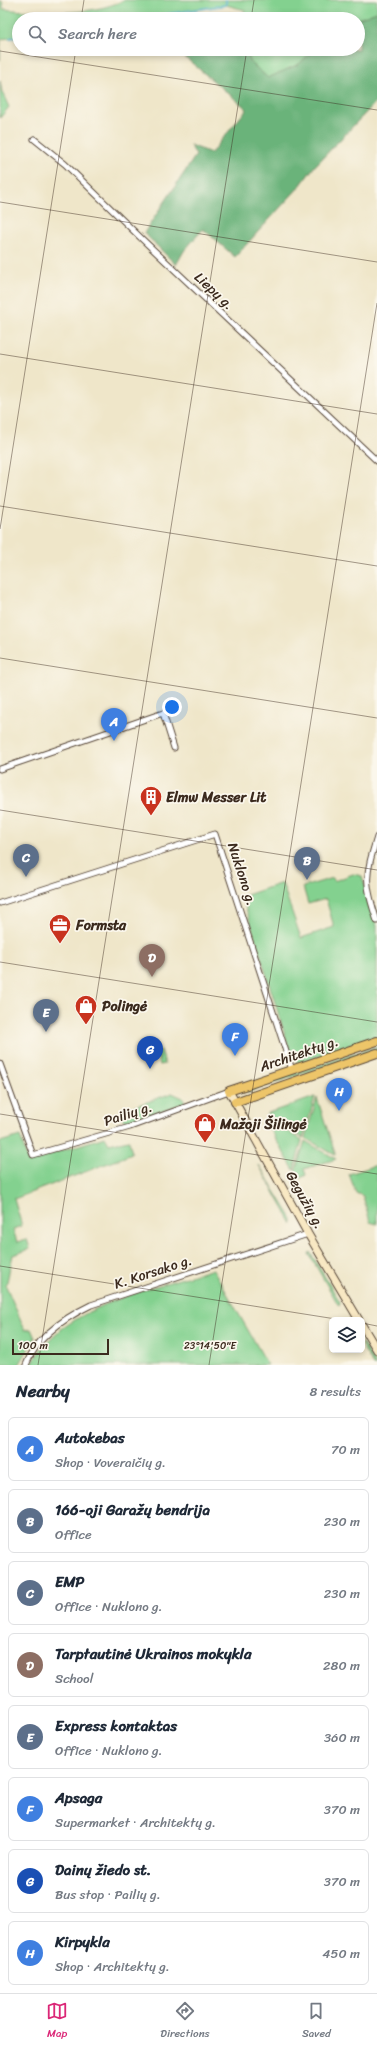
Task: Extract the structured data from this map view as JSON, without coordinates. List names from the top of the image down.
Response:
{
  "streets": {
    "main road": ["Architektų g.", "Gegužių g."],
    "street": [
      "Liepų g.",
      "Nuklono g.",
      "Pailių g.",
      "K. Korsako g."
    ]
  },
  "crossings": [
    ["Nuklono g.", "Architektų g."],
    ["Architektų g.", "Pailių g."],
    ["Architektų g.", "Gegužių g."],
    ["Pailių g.", "Gegužių g."],
    ["Gegužių g.", "K. Korsako g."]
  ],
  "places": {
    "building": ["Elmw Messer Lit"],
    "office": ["Formsta"],
    "shop": ["Polingė", "Mažoji Šilingė"]
  },
  "scale_bar": "100 m",
  "page": {
    "search": "Search here",
    "pins": [
      "A",
      "C",
      "B",
      "D",
      "E",
      "F",
      "G",
      "H"
    ],
    "scale": "100 m",
    "heading": ["Nearby", "8 results"],
    "list": [
      {
        "mark": "A",
        "name": "Autokebas",
        "note": "Shop · Voveraičių g.",
        "value": "70 m"
      },
      {
        "mark": "B",
        "name": "166-oji Garažų bendrija",
        "note": "Office",
        "value": "230 m"
      },
      {
        "mark": "C",
        "name": "EMP",
        "note": "Office · Nuklono g.",
        "value": "230 m"
      },
      {
        "mark": "D",
        "name": "Tarptautinė Ukrainos mokykla",
        "note": "School",
        "value": "280 m"
      },
      {
        "mark": "E",
        "name": "Express kontaktas",
        "note": "Office · Nuklono g.",
        "value": "360 m"
      },
      {
        "mark": "F",
        "name": "Apsaga",
        "note": "Supermarket · Architektų g.",
        "value": "370 m"
      },
      {
        "mark": "G",
        "name": "Dainų žiedo st.",
        "note": "Bus stop · Pailių g.",
        "value": "370 m"
      },
      {
        "mark": "H",
        "name": "Kirpykla",
        "note": "Shop · Architektų g.",
        "value": "450 m"
      }
    ],
    "nav": ["Map", "Directions", "Saved"]
  },
  "coordinates": ["23°14'50\"E"]
}
